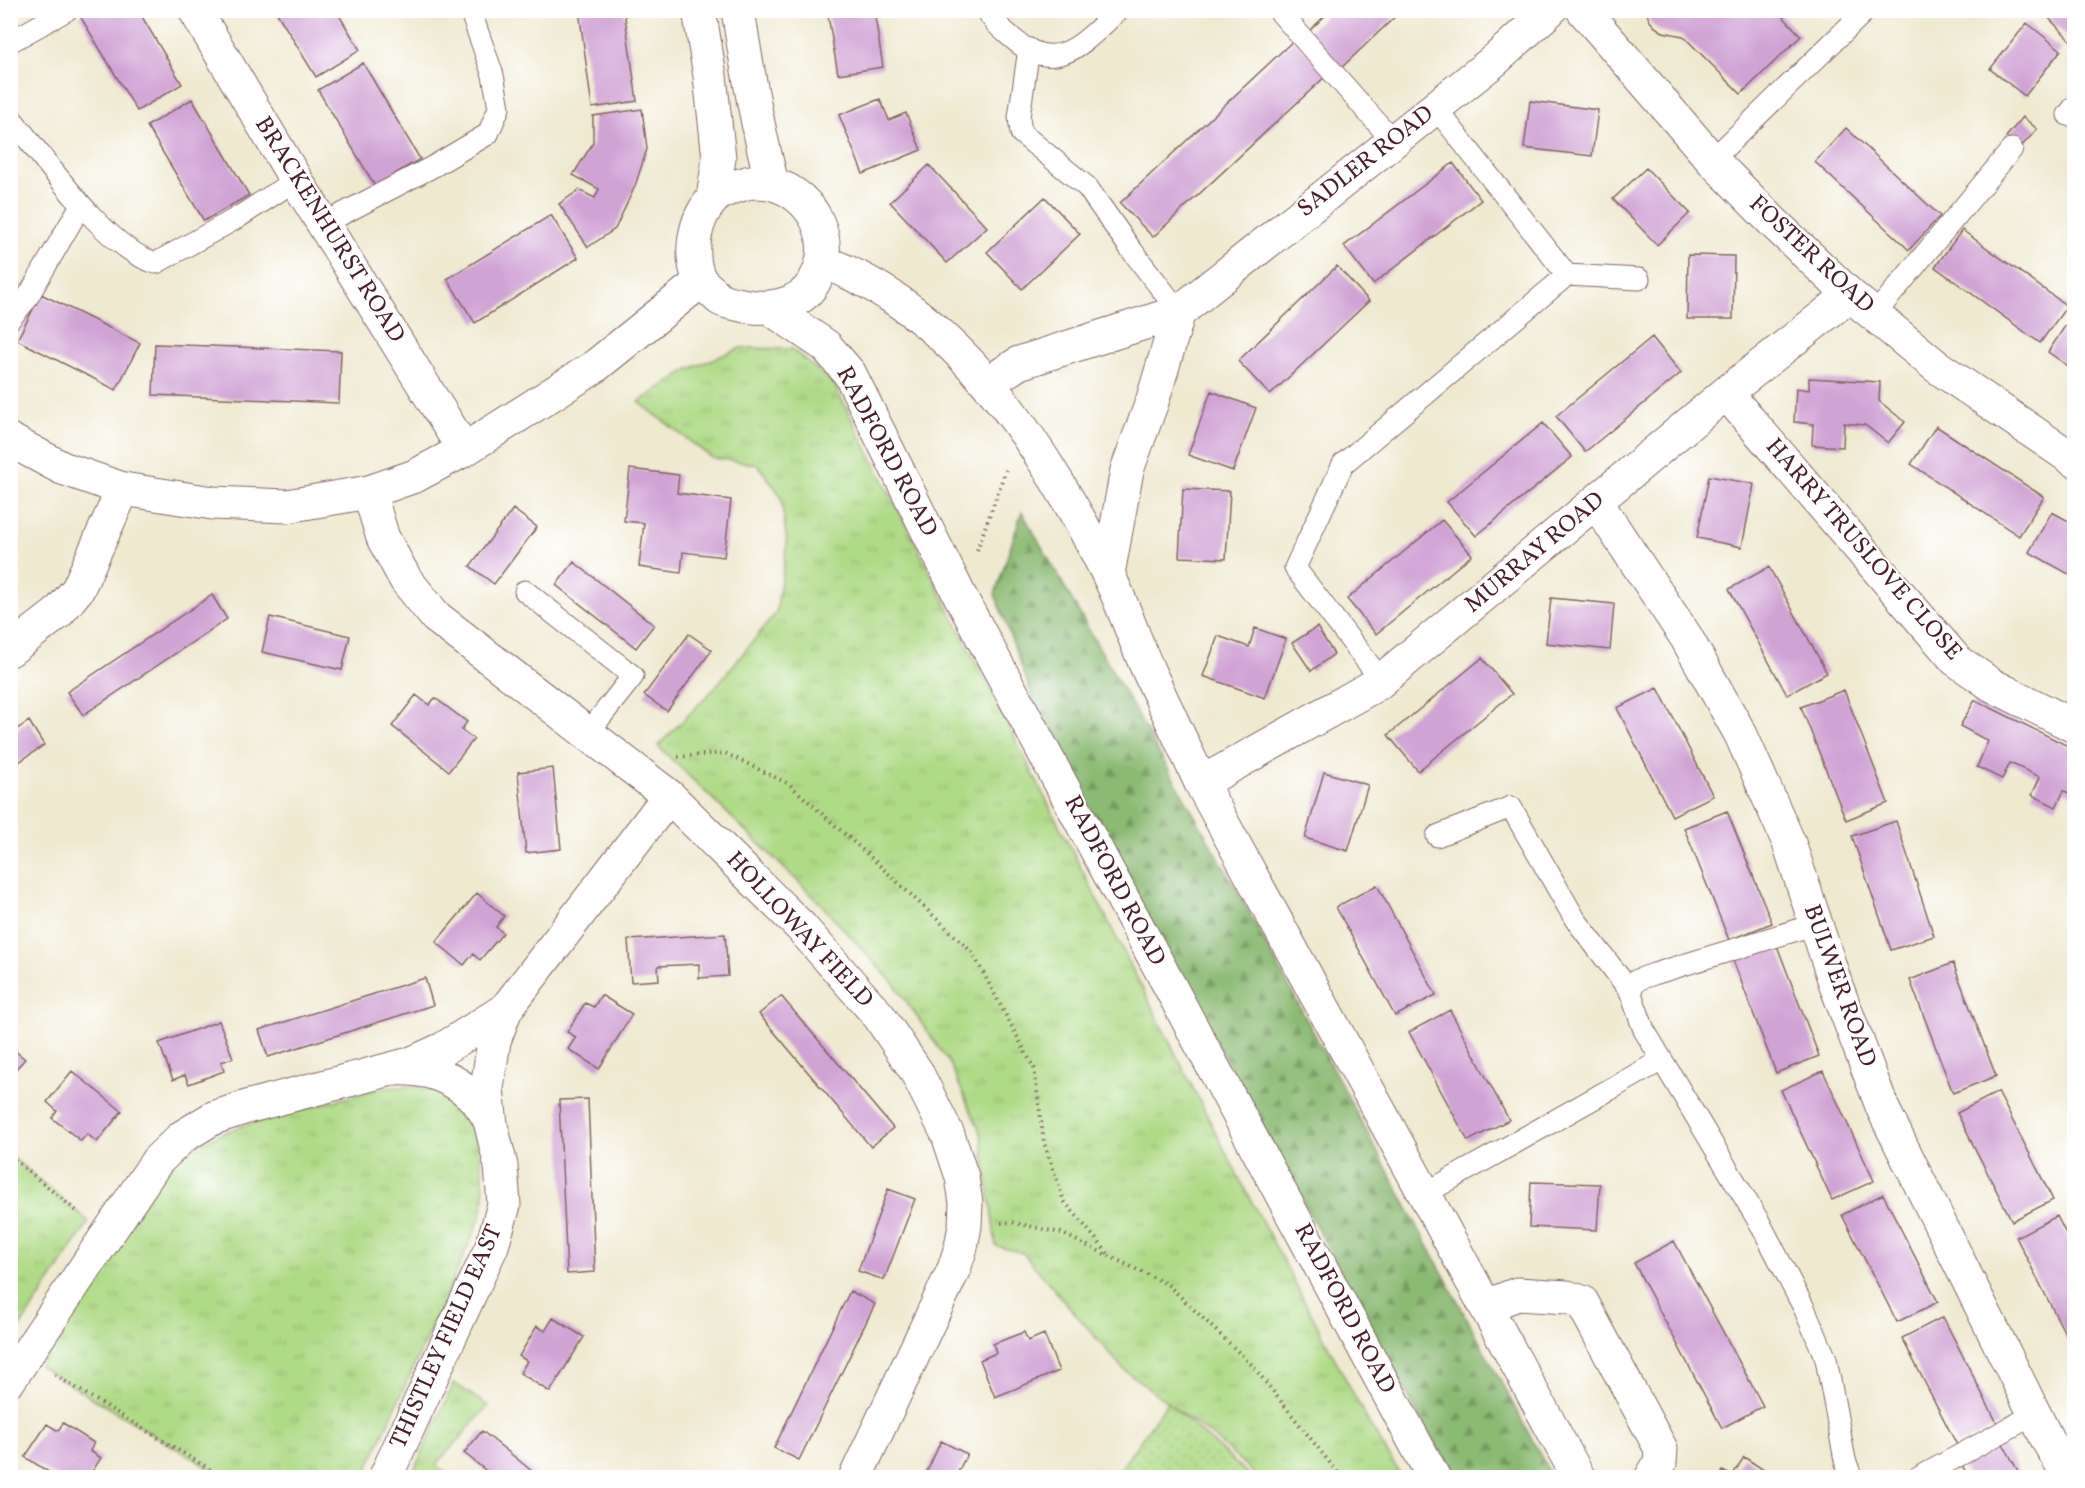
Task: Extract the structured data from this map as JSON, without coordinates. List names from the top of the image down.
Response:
{
  "streets": {
    "street": [
      "SADLER ROAD",
      "BRACKENHURST ROAD",
      "FOSTER ROAD",
      "RADFORD ROAD",
      "HARRY TRUSLOVE CLOSE",
      "MURRAY ROAD",
      "HOLLOWAY FIELD",
      "BULWER ROAD",
      "THISTLEY FIELD EAST"
    ]
  },
  "crossings": [
    ["FOSTER ROAD", "MURRAY ROAD"],
    ["HARRY TRUSLOVE CLOSE", "MURRAY ROAD"],
    ["MURRAY ROAD", "BULWER ROAD"]
  ]
}
